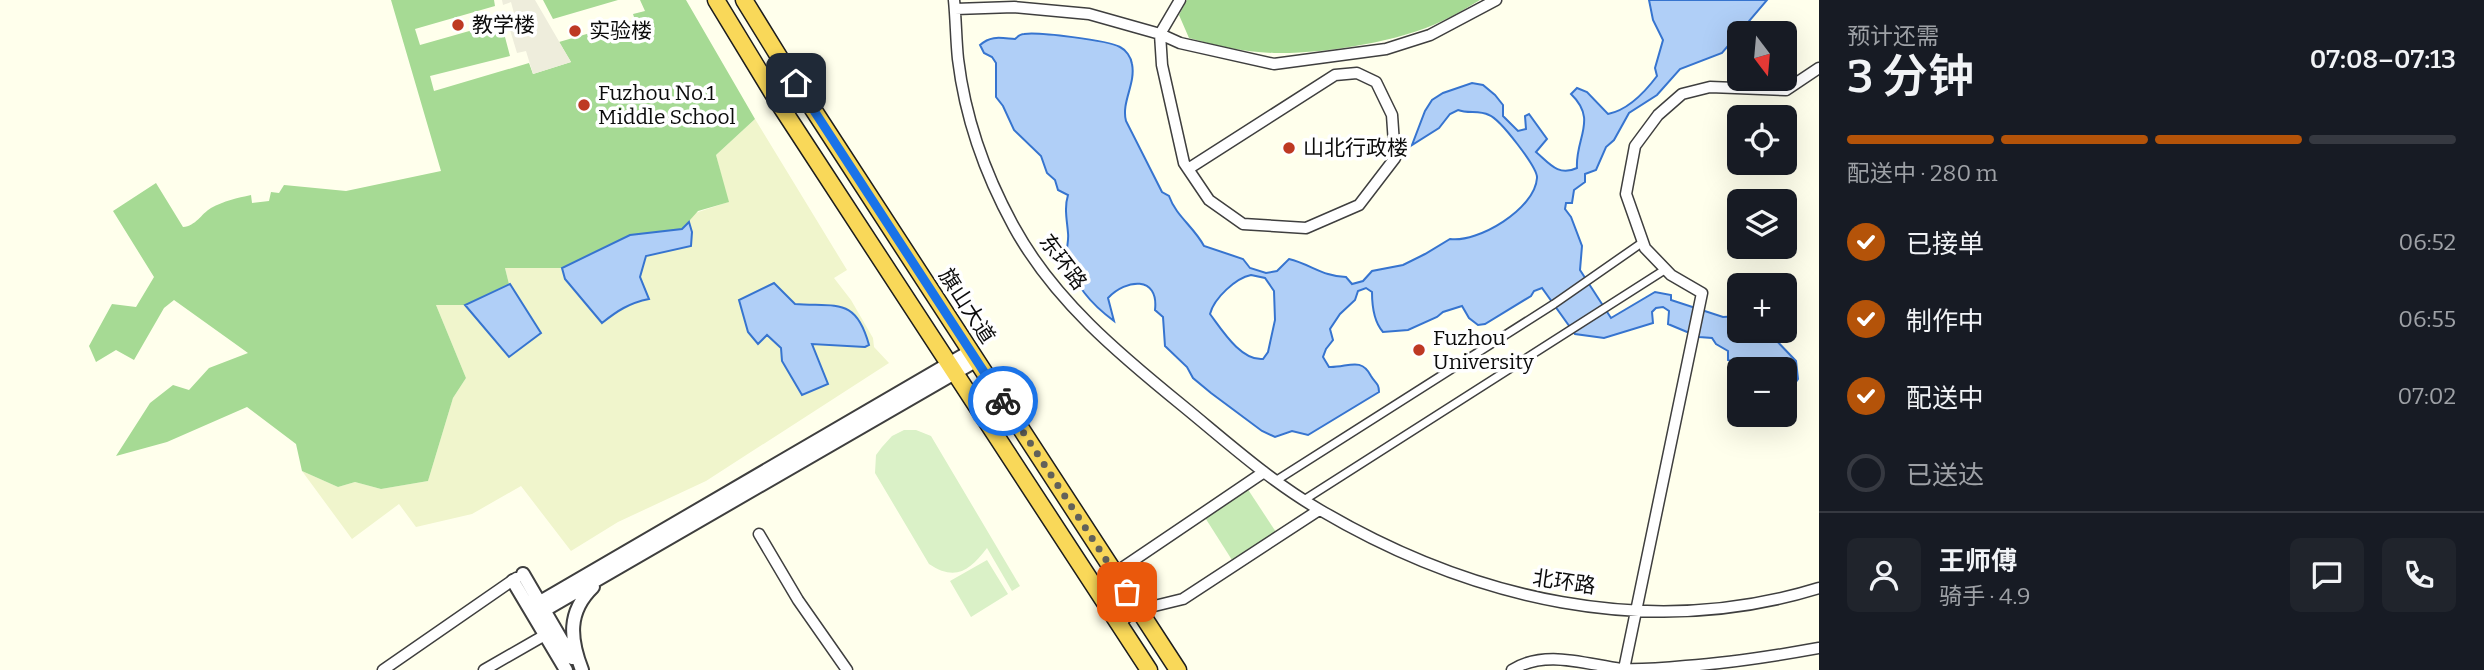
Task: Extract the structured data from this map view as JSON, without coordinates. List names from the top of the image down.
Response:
{
  "streets": {
    "highway": ["旗山大道"],
    "street": ["东环路", "北环路"]
  },
  "crossings": [
    ["东环路", "北环路"]
  ],
  "places": [
    "教学楼",
    "实验楼",
    "Fuzhou No.1 Middle School",
    "山北行政楼",
    "Fuzhou University"
  ],
  "north": "bottom",
  "page": {
    "heading": ["3 分钟", "预计还需", "07:08–07:13"],
    "panel": ["王师傅", "骑手 · 4.9"],
    "map_buttons": ["+", "−"],
    "bar": "配送中 · 280 m",
    "list": [
      ["已接单", "06:52"],
      ["制作中", "06:55"],
      ["配送中", "07:02"],
      "已送达"
    ]
  }
}
